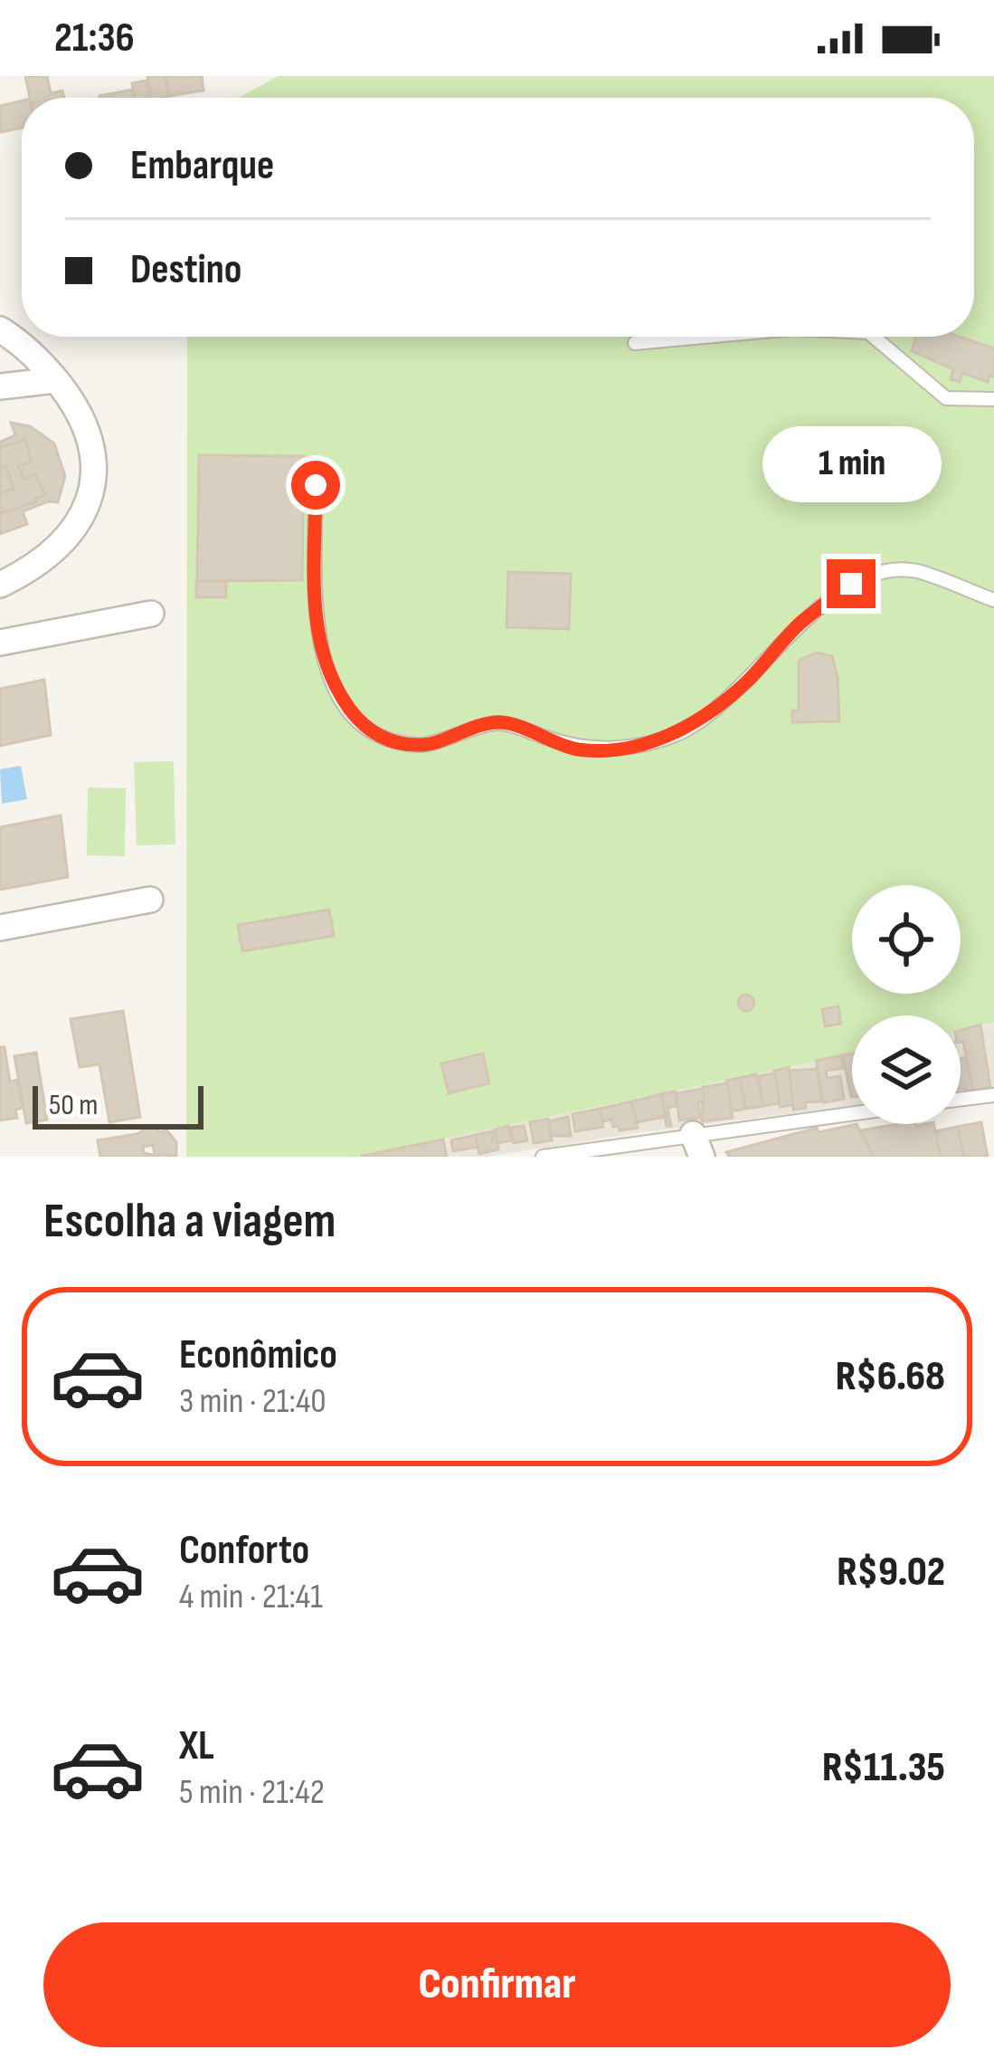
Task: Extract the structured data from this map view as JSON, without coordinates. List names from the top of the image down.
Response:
{
  "scale_bar": "50 m",
  "page": {
    "status": "21:36",
    "banner": ["Embarque", "Destino"],
    "bubble": "1 min",
    "scale": "50 m",
    "heading": "Escolha a viagem",
    "list": [
      {
        "name": "Econômico",
        "note": "3 min · 21:40",
        "value": "R$6.68"
      },
      {
        "name": "Conforto",
        "note": "4 min · 21:41",
        "value": "R$9.02"
      },
      {
        "name": "XL",
        "note": "5 min · 21:42",
        "value": "R$11.35"
      }
    ],
    "buttons": "Confirmar"
  }
}
